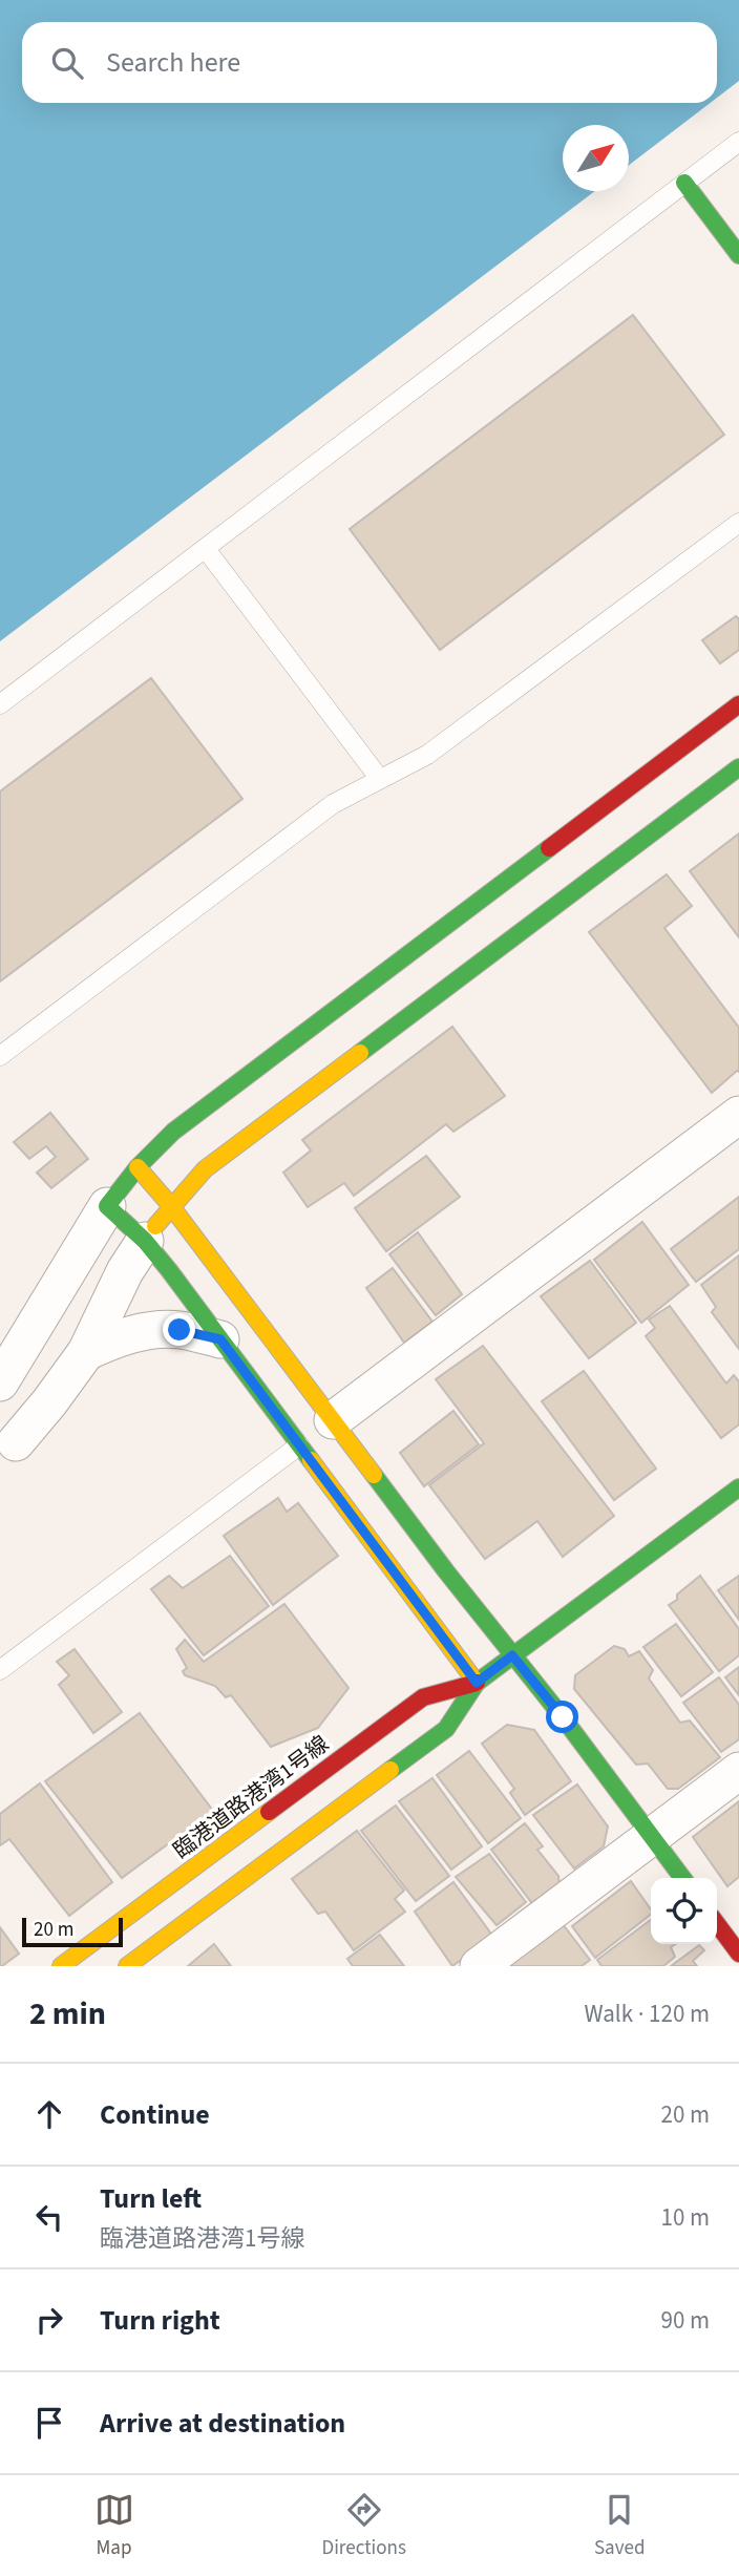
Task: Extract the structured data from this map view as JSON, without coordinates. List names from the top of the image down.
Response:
{
  "streets": {
    "street": ["臨港道路港湾1号線"]
  },
  "scale_bar": "20 m",
  "north": "top right",
  "page": {
    "search": "Search here",
    "scale": "20 m",
    "heading": ["2 min", "Walk · 120 m"],
    "list": [
      ["Continue", "20 m"],
      ["Turn left", "臨港道路港湾1号線", "10 m"],
      ["Turn right", "90 m"],
      "Arrive at destination"
    ],
    "nav": ["Map", "Directions", "Saved"]
  }
}
